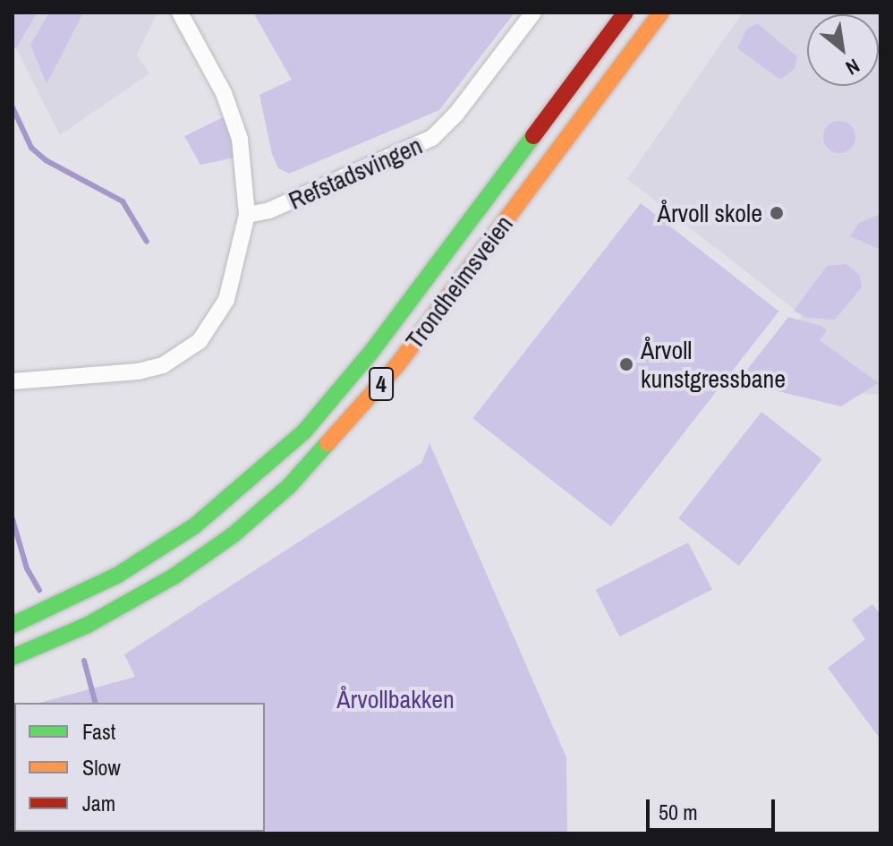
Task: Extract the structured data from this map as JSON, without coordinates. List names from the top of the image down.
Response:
{
  "streets": {
    "highway": ["Trondheimsveien", "4"],
    "street": ["Refstadsvingen"]
  },
  "parks": ["Årvollbakken"],
  "places": ["Årvoll skole", "Årvoll kunstgressbane"],
  "legend": ["Fast", "Slow", "Jam"],
  "scale_bar": "50 m",
  "north": "bottom right"
}
